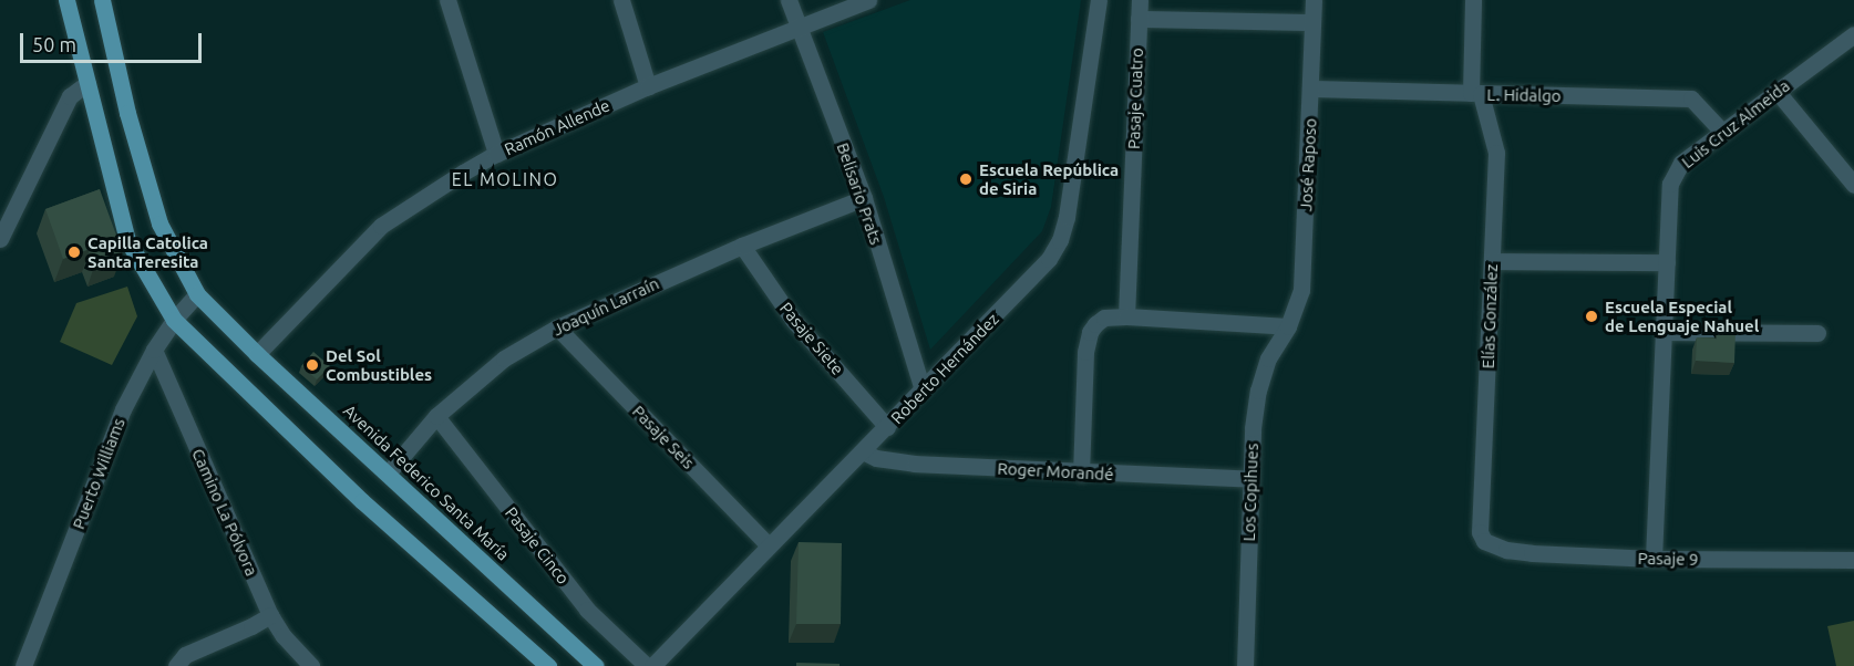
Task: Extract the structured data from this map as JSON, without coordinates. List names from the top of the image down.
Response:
{
  "streets": {
    "main road": ["Avenida Federico Santa María"],
    "street": [
      "L. Hidalgo",
      "Pasaje Cuatro",
      "Luis Cruz Almeida",
      "Ramón Allende",
      "José Raposo",
      "Belisario Prats",
      "Joaquín Larraín",
      "Elías González",
      "Pasaje Siete",
      "Roberto Hernández",
      "Pasaje Seis",
      "Roger Morandé",
      "Puerto Williams",
      "Los Copihues",
      "Camino La Pólvora",
      "Pasaje Cinco",
      "Pasaje 9"
    ]
  },
  "crossings": [
    ["L. Hidalgo", "Luis Cruz Almeida"],
    ["L. Hidalgo", "José Raposo"],
    ["L. Hidalgo", "Elías González"],
    ["Luis Cruz Almeida", "Pasaje 9"],
    ["Ramón Allende", "Belisario Prats"],
    ["Ramón Allende", "Avenida Federico Santa María"],
    ["José Raposo", "Los Copihues"],
    ["Belisario Prats", "Joaquín Larraín"],
    ["Belisario Prats", "Roberto Hernández"],
    ["Joaquín Larraín", "Pasaje Siete"],
    ["Joaquín Larraín", "Pasaje Seis"],
    ["Joaquín Larraín", "Avenida Federico Santa María"],
    ["Joaquín Larraín", "Pasaje Cinco"],
    ["Elías González", "Pasaje 9"],
    ["Pasaje Siete", "Roberto Hernández"],
    ["Roberto Hernández", "Pasaje Seis"],
    ["Roberto Hernández", "Roger Morandé"],
    ["Roger Morandé", "Los Copihues"],
    ["Puerto Williams", "Avenida Federico Santa María"],
    ["Puerto Williams", "Camino La Pólvora"]
  ],
  "districts": ["EL MOLINO"],
  "places": [
    "Escuela República de Siria",
    "Capilla Catolica Santa Teresita",
    "Escuela Especial de Lenguaje Nahuel",
    "Del Sol Combustibles"
  ],
  "scale_bar": "50 m"
}
